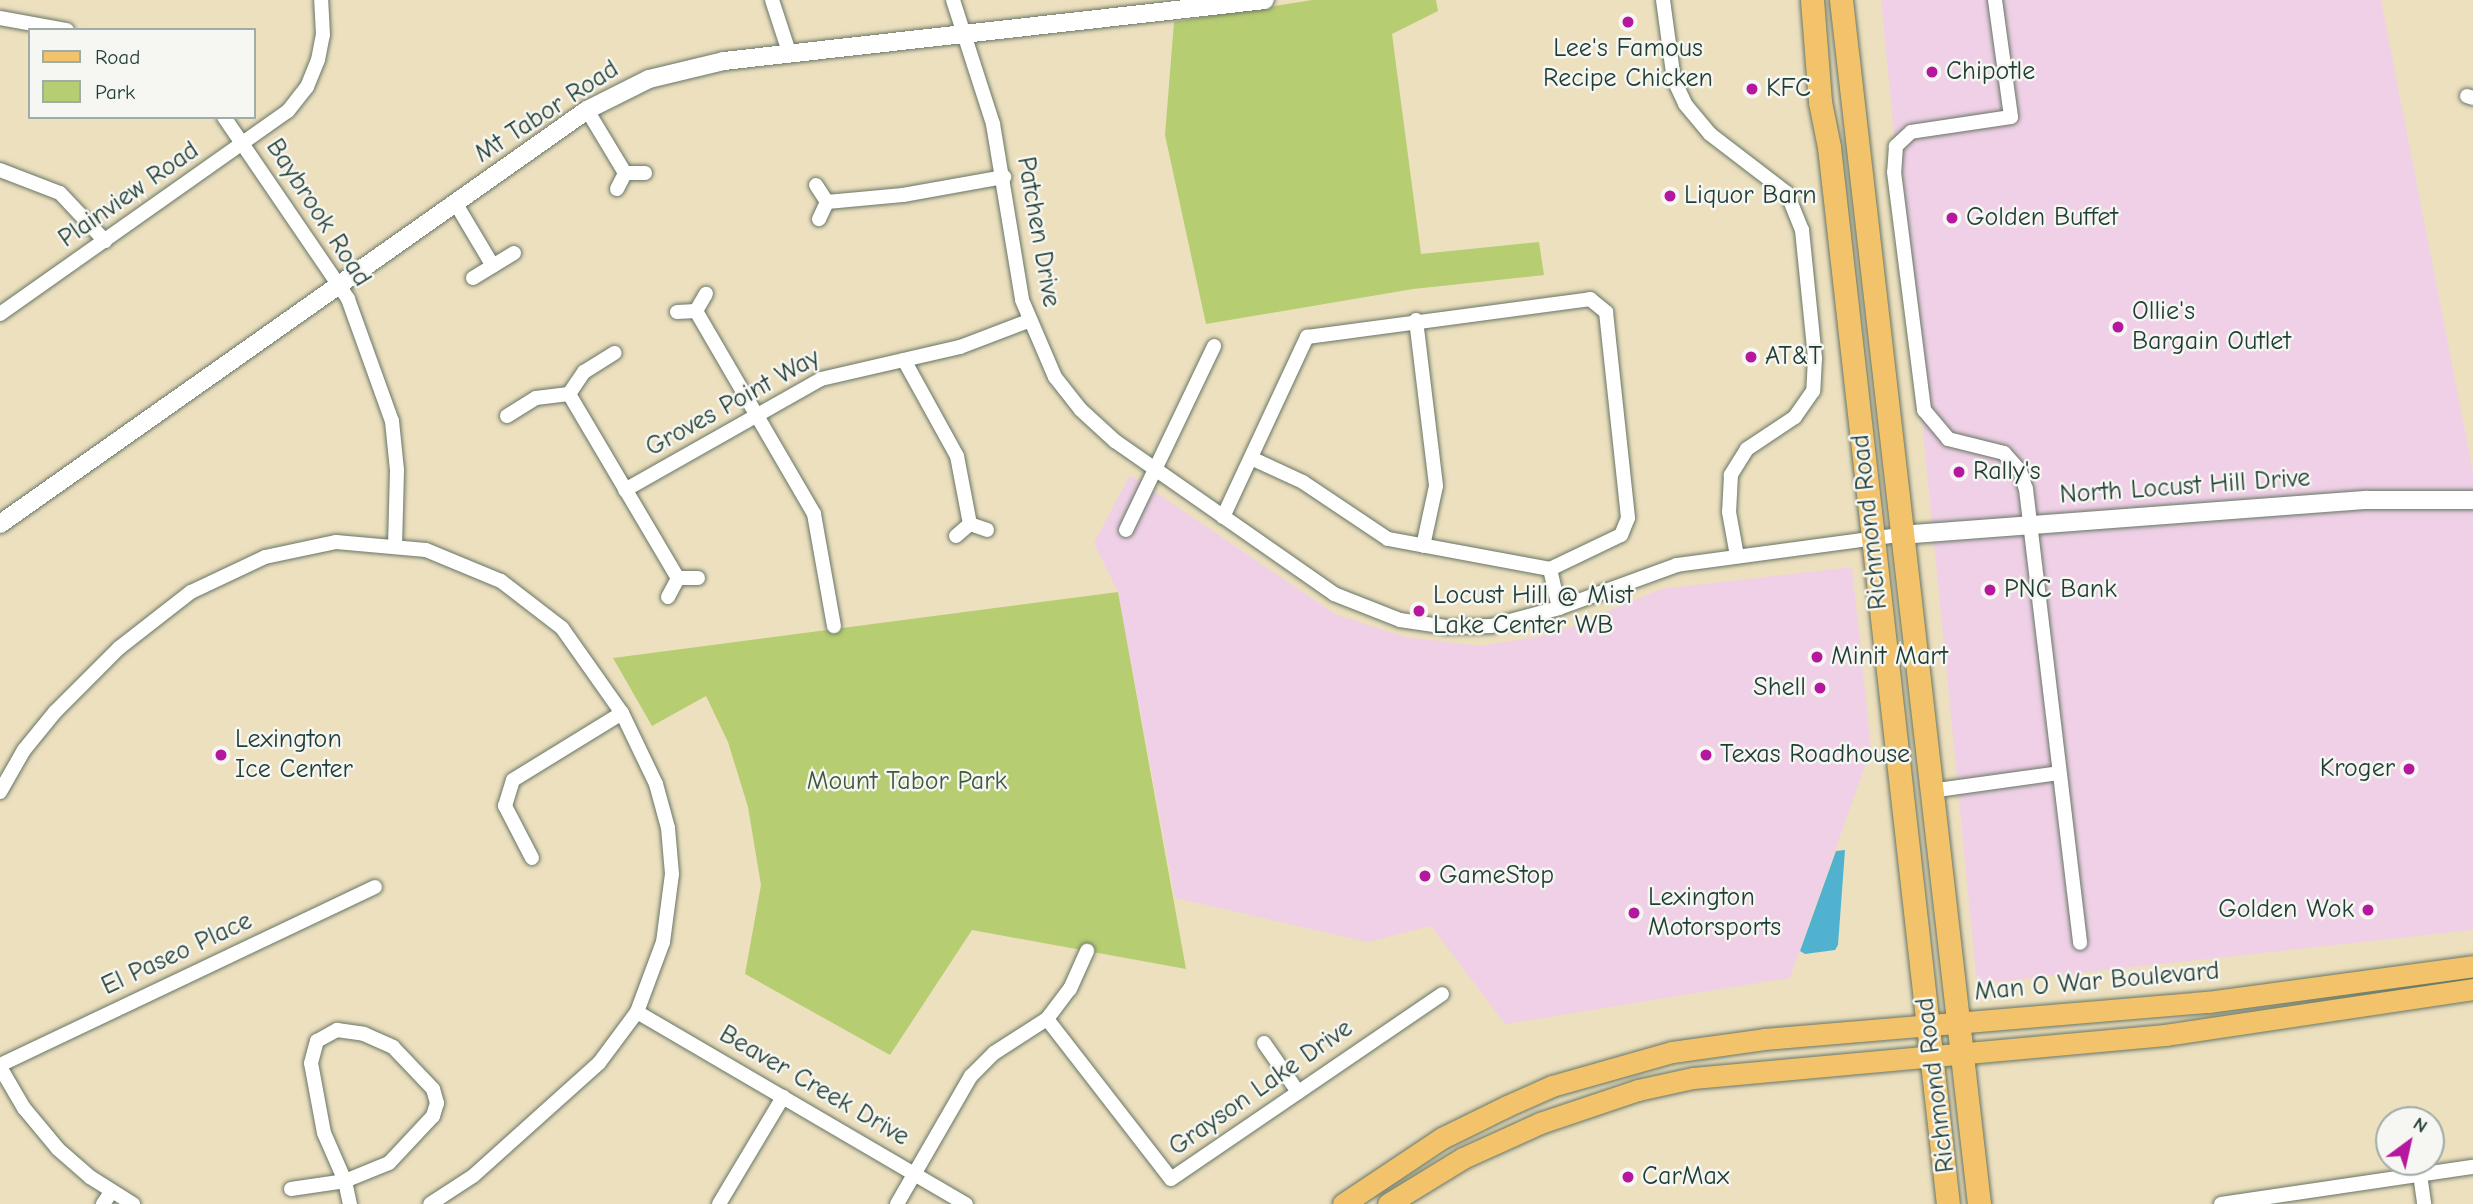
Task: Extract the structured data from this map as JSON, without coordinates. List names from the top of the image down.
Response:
{
  "streets": {
    "highway": ["Richmond Road"],
    "main road": ["Man O War Boulevard"],
    "street": [
      "Mt Tabor Road",
      "Plainview Road",
      "Baybrook Road",
      "Patchen Drive",
      "Groves Point Way",
      "North Locust Hill Drive",
      "El Paseo Place",
      "Beaver Creek Drive",
      "Grayson Lake Drive"
    ]
  },
  "crossings": [
    ["Mt Tabor Road", "Baybrook Road"],
    ["Mt Tabor Road", "Patchen Drive"],
    ["Plainview Road", "Baybrook Road"],
    ["Patchen Drive", "Groves Point Way"],
    ["Patchen Drive", "North Locust Hill Drive"],
    ["Patchen Drive", "Richmond Road"],
    ["North Locust Hill Drive", "Richmond Road"],
    ["Richmond Road", "Man O War Boulevard"]
  ],
  "parks": ["Mount Tabor Park"],
  "places": [
    "Lee's Famous Recipe Chicken",
    "Chipotle",
    "KFC",
    "Liquor Barn",
    "Golden Buffet",
    "Ollie's Bargain Outlet",
    "AT&T",
    "Rally's",
    "PNC Bank",
    "Locust Hill @ Mist Lake Center WB",
    "Minit Mart",
    "Shell",
    "Lexington Ice Center",
    "Texas Roadhouse",
    "Kroger",
    "GameStop",
    "Golden Wok",
    "Lexington Motorsports",
    "CarMax"
  ],
  "legend": ["Road", "Park"],
  "north": "top right"
}
